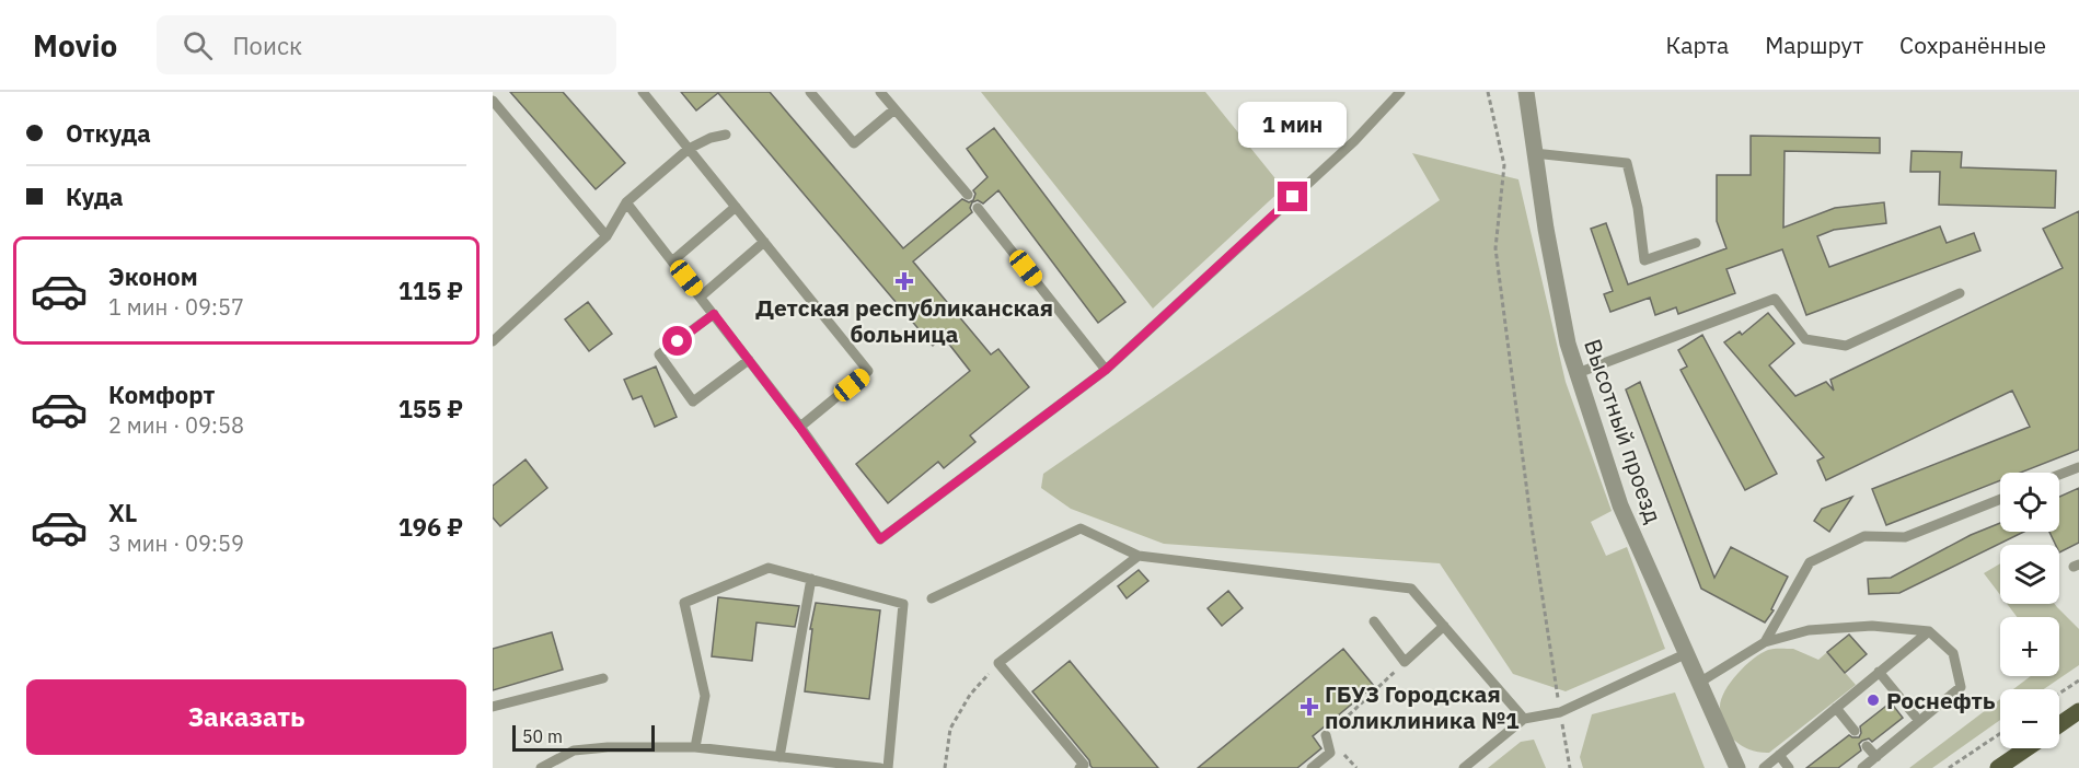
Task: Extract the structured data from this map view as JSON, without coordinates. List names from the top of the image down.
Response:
{
  "streets": {
    "street": ["Высотный проезд"]
  },
  "places": {
    "health": ["Детская республиканская больница", "ГБУЗ Городская поликлиника №1"],
    "other": ["Роснефть"]
  },
  "scale_bar": "50 m",
  "page": {
    "header": "Movio",
    "search": "Поиск",
    "nav": ["Карта", "Маршрут", "Сохранённые"],
    "banner": ["Откуда", "Куда"],
    "bubble": "1 мин",
    "list": [
      {
        "name": "Эконом",
        "note": "1 мин · 09:57",
        "value": "115 ₽"
      },
      {
        "name": "Комфорт",
        "note": "2 мин · 09:58",
        "value": "155 ₽"
      },
      {
        "name": "XL",
        "note": "3 мин · 09:59",
        "value": "196 ₽"
      }
    ],
    "map_buttons": ["+", "−"],
    "buttons": "Заказать",
    "scale": "50 m"
  }
}
